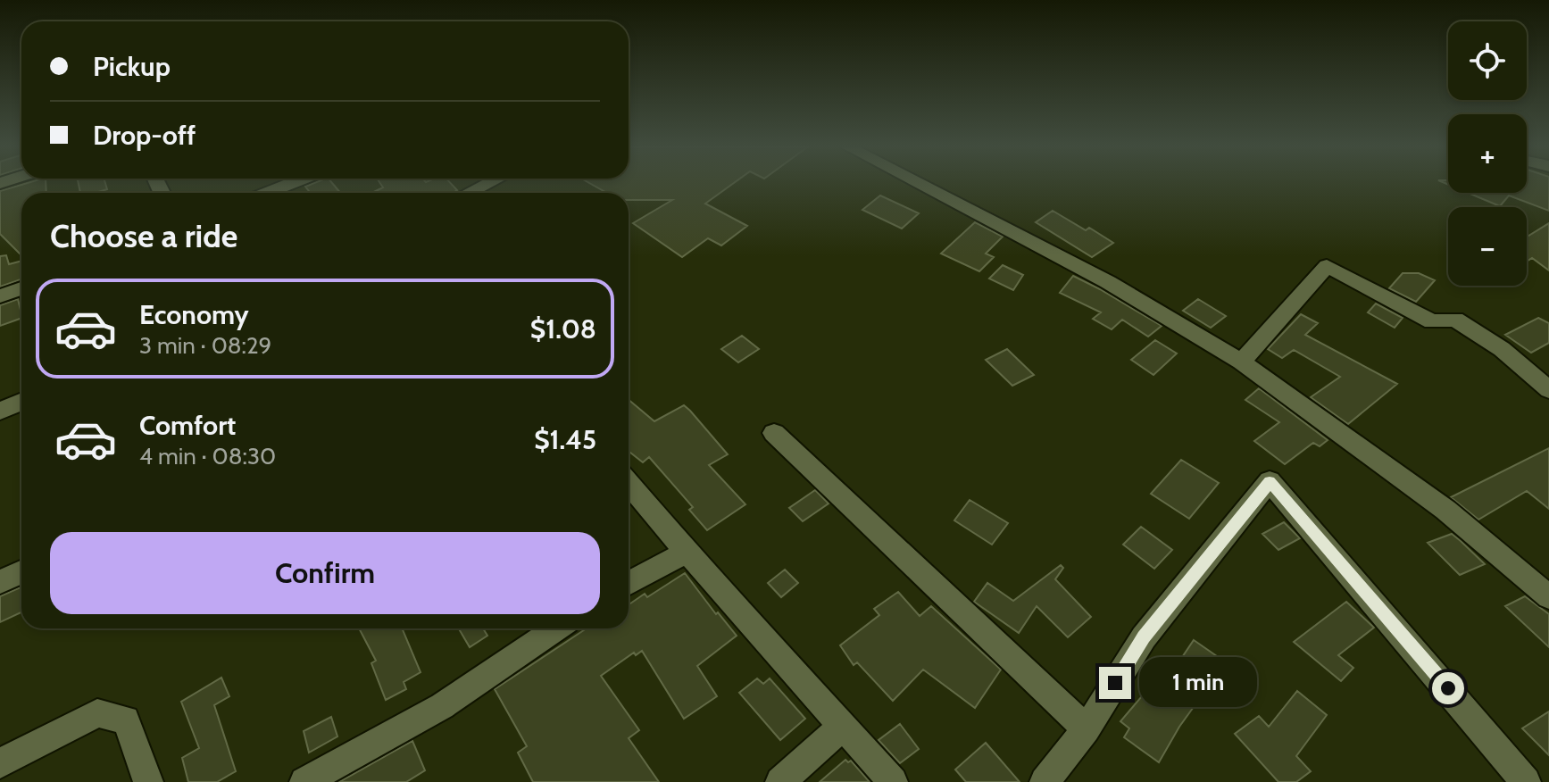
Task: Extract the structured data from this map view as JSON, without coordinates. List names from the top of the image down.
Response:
{
  "page": {
    "map_buttons": ["+", "−"],
    "banner": ["Pickup", "Drop-off"],
    "heading": "Choose a ride",
    "list": [
      {
        "name": "Economy",
        "note": "3 min · 08:29",
        "value": "$1.08"
      },
      {
        "name": "Comfort",
        "note": "4 min · 08:30",
        "value": "$1.45"
      }
    ],
    "buttons": "Confirm",
    "bubble": "1 min"
  }
}
